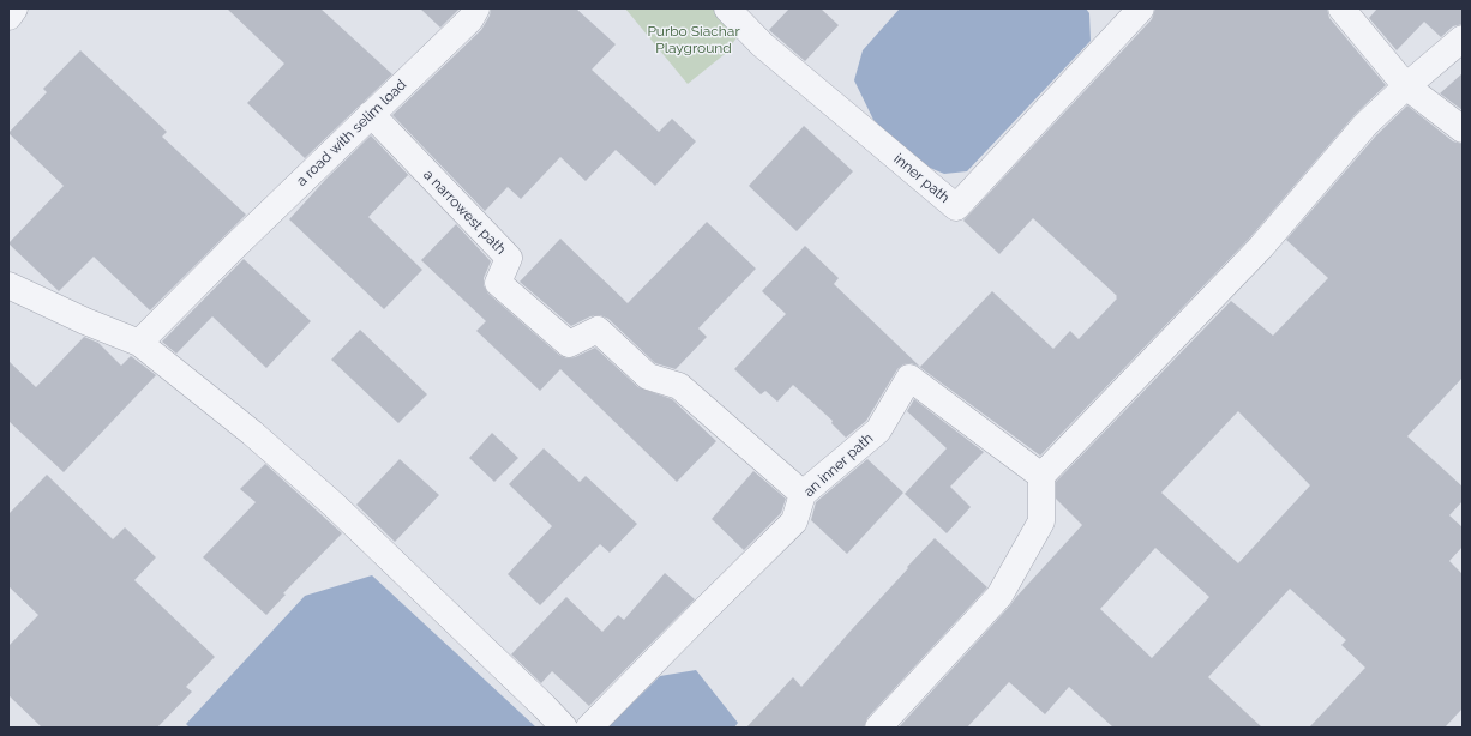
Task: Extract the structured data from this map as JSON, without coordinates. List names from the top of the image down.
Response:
{
  "streets": {
    "street": [
      "a road with selim load",
      "inner path",
      "a narrowest path",
      "an inner path"
    ]
  },
  "crossings": [
    ["a road with selim load", "a narrowest path"],
    ["a narrowest path", "an inner path"]
  ],
  "parks": ["Purbo Siachar Playground"]
}
